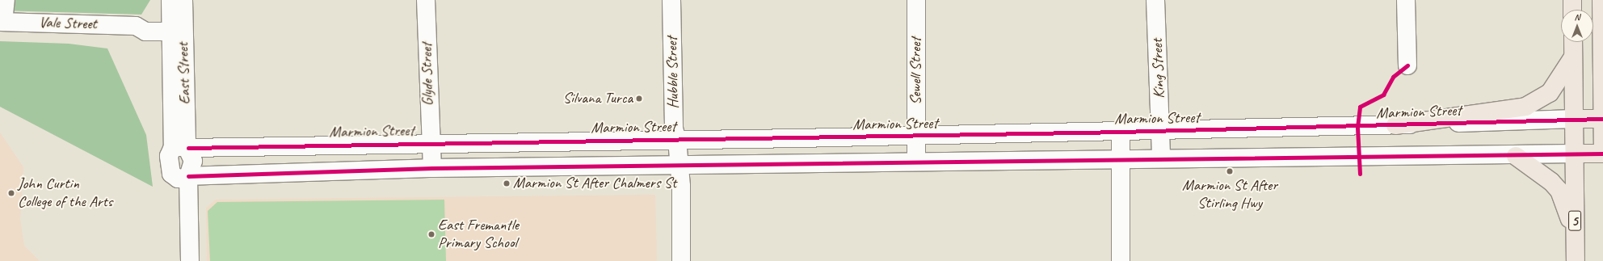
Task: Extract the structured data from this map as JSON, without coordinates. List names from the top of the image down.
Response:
{
  "streets": {
    "main road": ["Marmion Street", "5"],
    "street": [
      "Vale Street",
      "King Street",
      "Sewell Street",
      "Hubble Street",
      "East Street",
      "Glyde Street"
    ]
  },
  "crossings": [
    ["Vale Street", "East Street"],
    ["King Street", "Marmion Street"],
    ["Sewell Street", "Marmion Street"],
    ["Hubble Street", "Marmion Street"],
    ["East Street", "Marmion Street"],
    ["Glyde Street", "Marmion Street"],
    ["Marmion Street", "5"]
  ],
  "places": [
    "Silvana Turca",
    "Marmion St After Stirling Hwy",
    "Marmion St After Chalmers St",
    "John Curtin College of the Arts",
    "East Fremantle Primary School"
  ],
  "north": "top"
}
